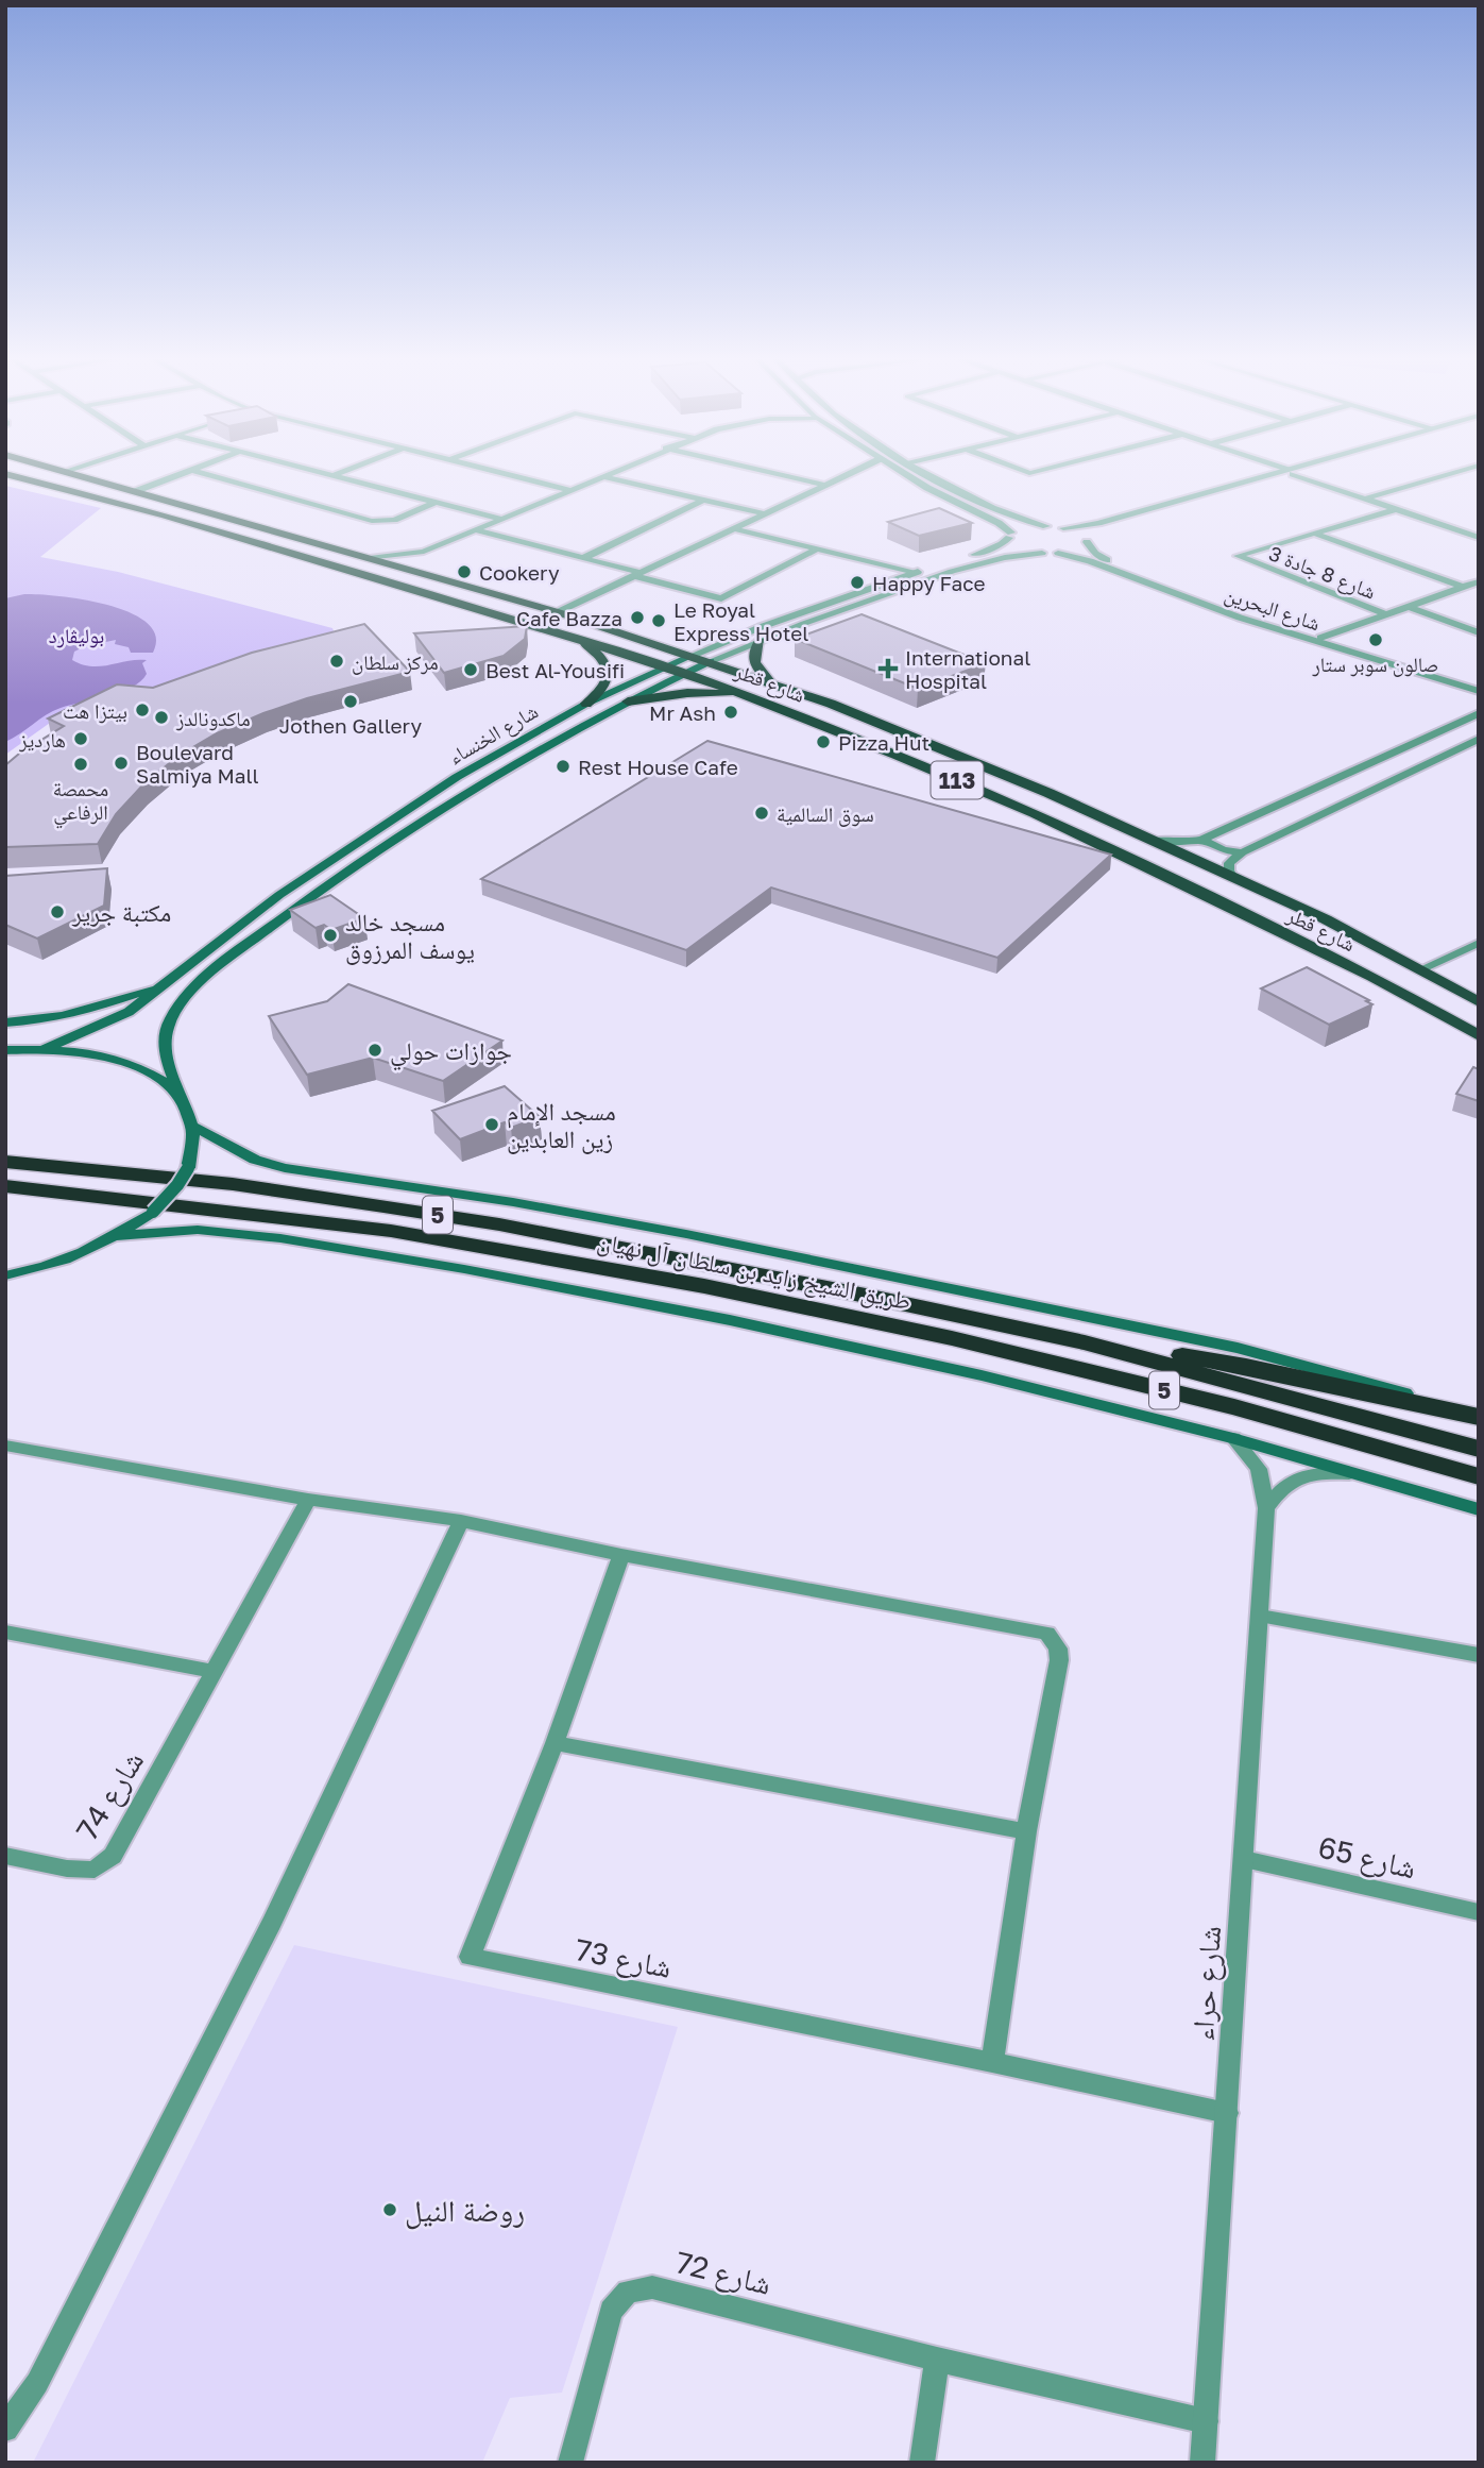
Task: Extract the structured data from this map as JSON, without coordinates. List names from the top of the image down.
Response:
{
  "streets": {
    "highway": ["5", "طريق الشيخ زايد بن سلطان آل نهيان"],
    "main road": ["شارع قطر", "شارع الخنساء", "113"],
    "street": [
      "شارع 8 جادة 3",
      "شارع البحرين",
      "شارع 74",
      "شارع 65",
      "شارع 73",
      "شارع حراء",
      "شارع 72"
    ]
  },
  "crossings": [
    ["شارع البحرين", "شارع الخنساء"],
    ["شارع قطر", "شارع الخنساء"],
    ["شارع 65", "شارع حراء"],
    ["شارع 73", "شارع حراء"],
    ["شارع حراء", "شارع 72"]
  ],
  "parks": ["بوليڤارد"],
  "places": {
    "other": [
      "Cookery",
      "Happy Face",
      "Cafe Bazza",
      "Le Royal Express Hotel",
      "صالون سوبر ستار",
      "مركز سلطان",
      "Best Al-Yousifi",
      "Jothen Gallery",
      "بيتزا هت",
      "Mr Ash",
      "ماكدونالدز",
      "هارديز",
      "Pizza Hut",
      "Boulevard Salmiya Mall",
      "محمصة الرفاعي",
      "Rest House Cafe",
      "سوق السالمية",
      "مكتبة جرير",
      "مسجد خالد يوسف المرزوق",
      "جوازات حولي",
      "مسجد الإمام زين العابدين",
      "روضة النيل"
    ],
    "health": ["International Hospital"]
  }
}
